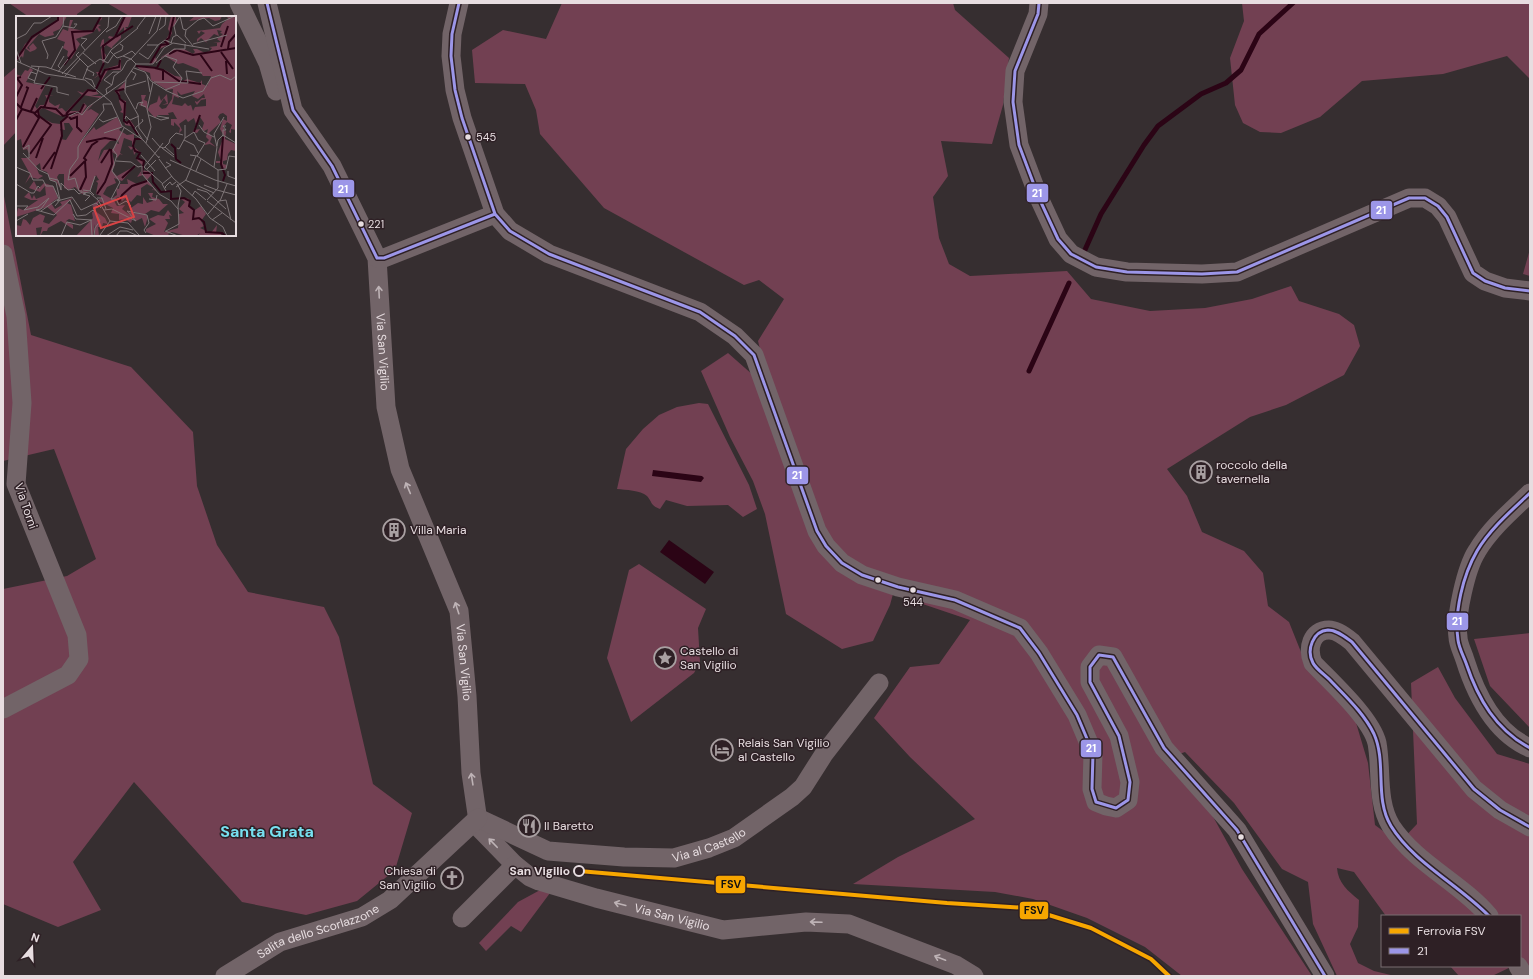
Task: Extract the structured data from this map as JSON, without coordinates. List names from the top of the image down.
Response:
{
  "streets": {
    "street": [
      "Via San Vigilio",
      "Via Torni",
      "Via al Castello",
      "Salita dello Scorlazzone"
    ]
  },
  "crossings": [
    ["Via San Vigilio", "Via al Castello"],
    ["Via San Vigilio", "Salita dello Scorlazzone"],
    ["Via al Castello", "Salita dello Scorlazzone"]
  ],
  "one_way": ["Via San Vigilio"],
  "districts": ["Santa Grata"],
  "places": {
    "other": [
      "545",
      "221",
      "544",
      "San Vigilio"
    ],
    "building": ["roccolo della tavernella", "Villa Maria"],
    "place": ["Castello di San Vigilio"],
    "hotel": ["Relais San Vigilio al Castello"],
    "restaurant": ["Il Baretto"],
    "church": ["Chiesa di San Vigilio"]
  },
  "lines": ["transit line 21", "rail line FSV"],
  "legend": ["Ferrovia FSV", "21"],
  "north": "top"
}
